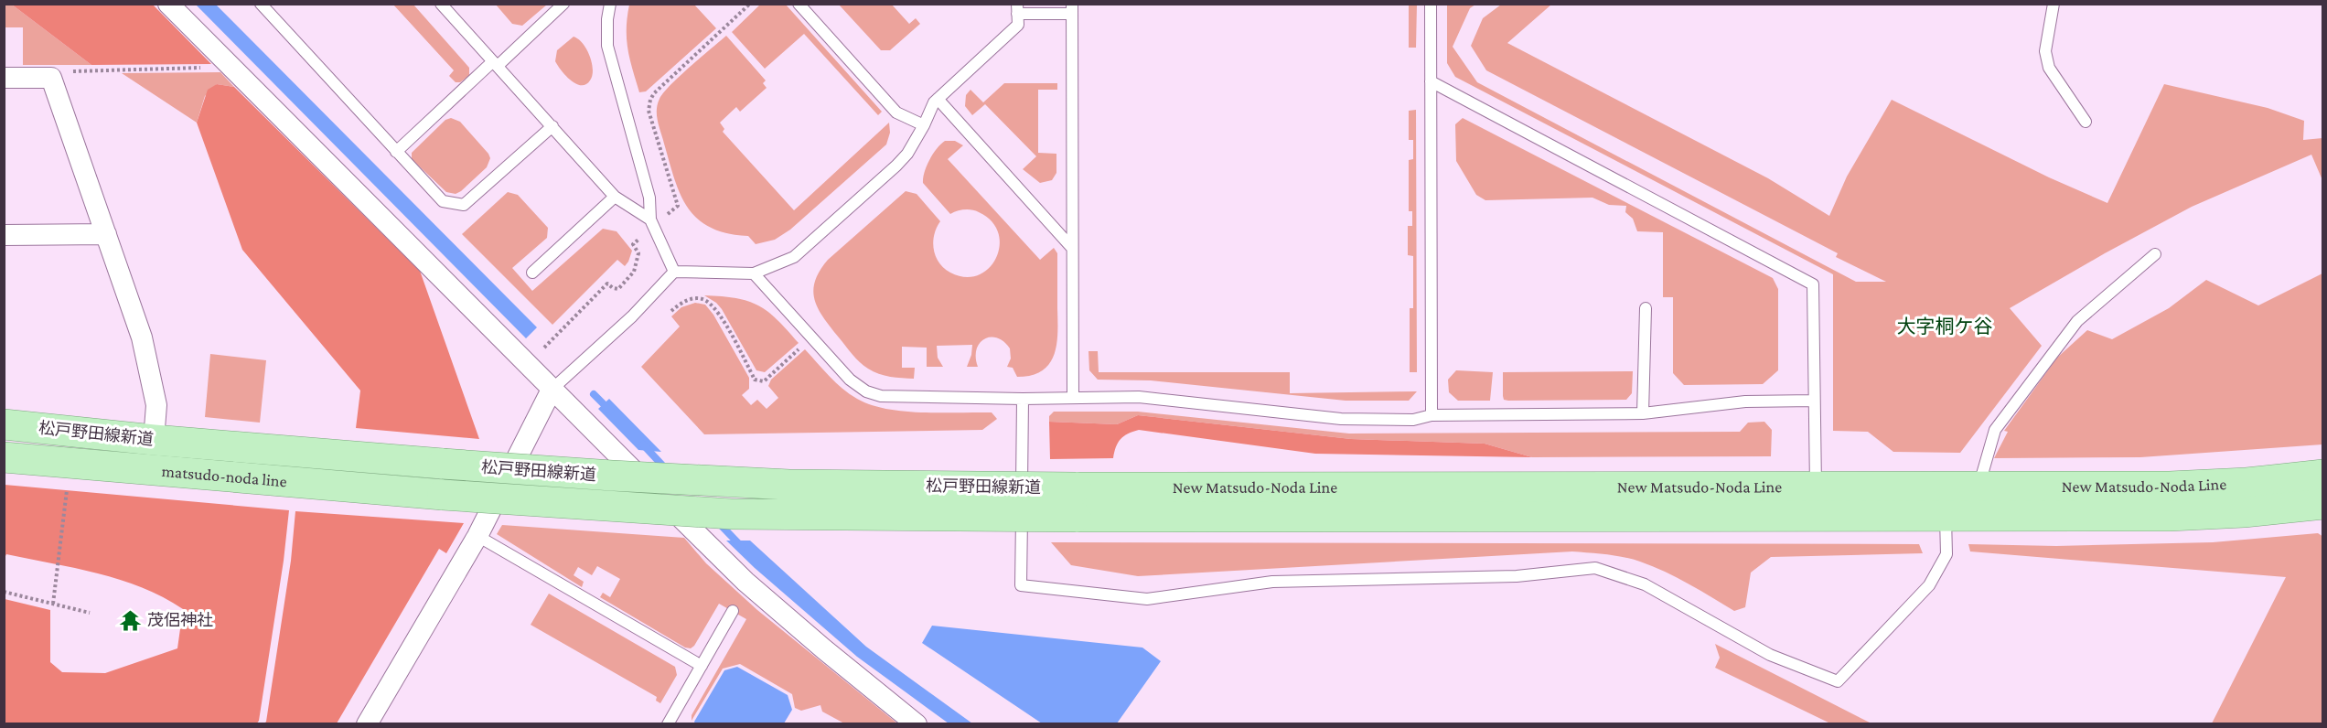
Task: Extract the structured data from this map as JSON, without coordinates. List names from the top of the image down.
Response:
{
  "streets": {
    "main road": ["松戸野田線新道", "matsudo-noda line", "New Matsudo-Noda Line"]
  },
  "crossings": [
    ["松戸野田線新道", "matsudo-noda line"],
    ["松戸野田線新道", "New Matsudo-Noda Line"]
  ],
  "districts": ["大字桐ケ谷"],
  "places": {
    "temple": ["茂侶神社"]
  }
}
